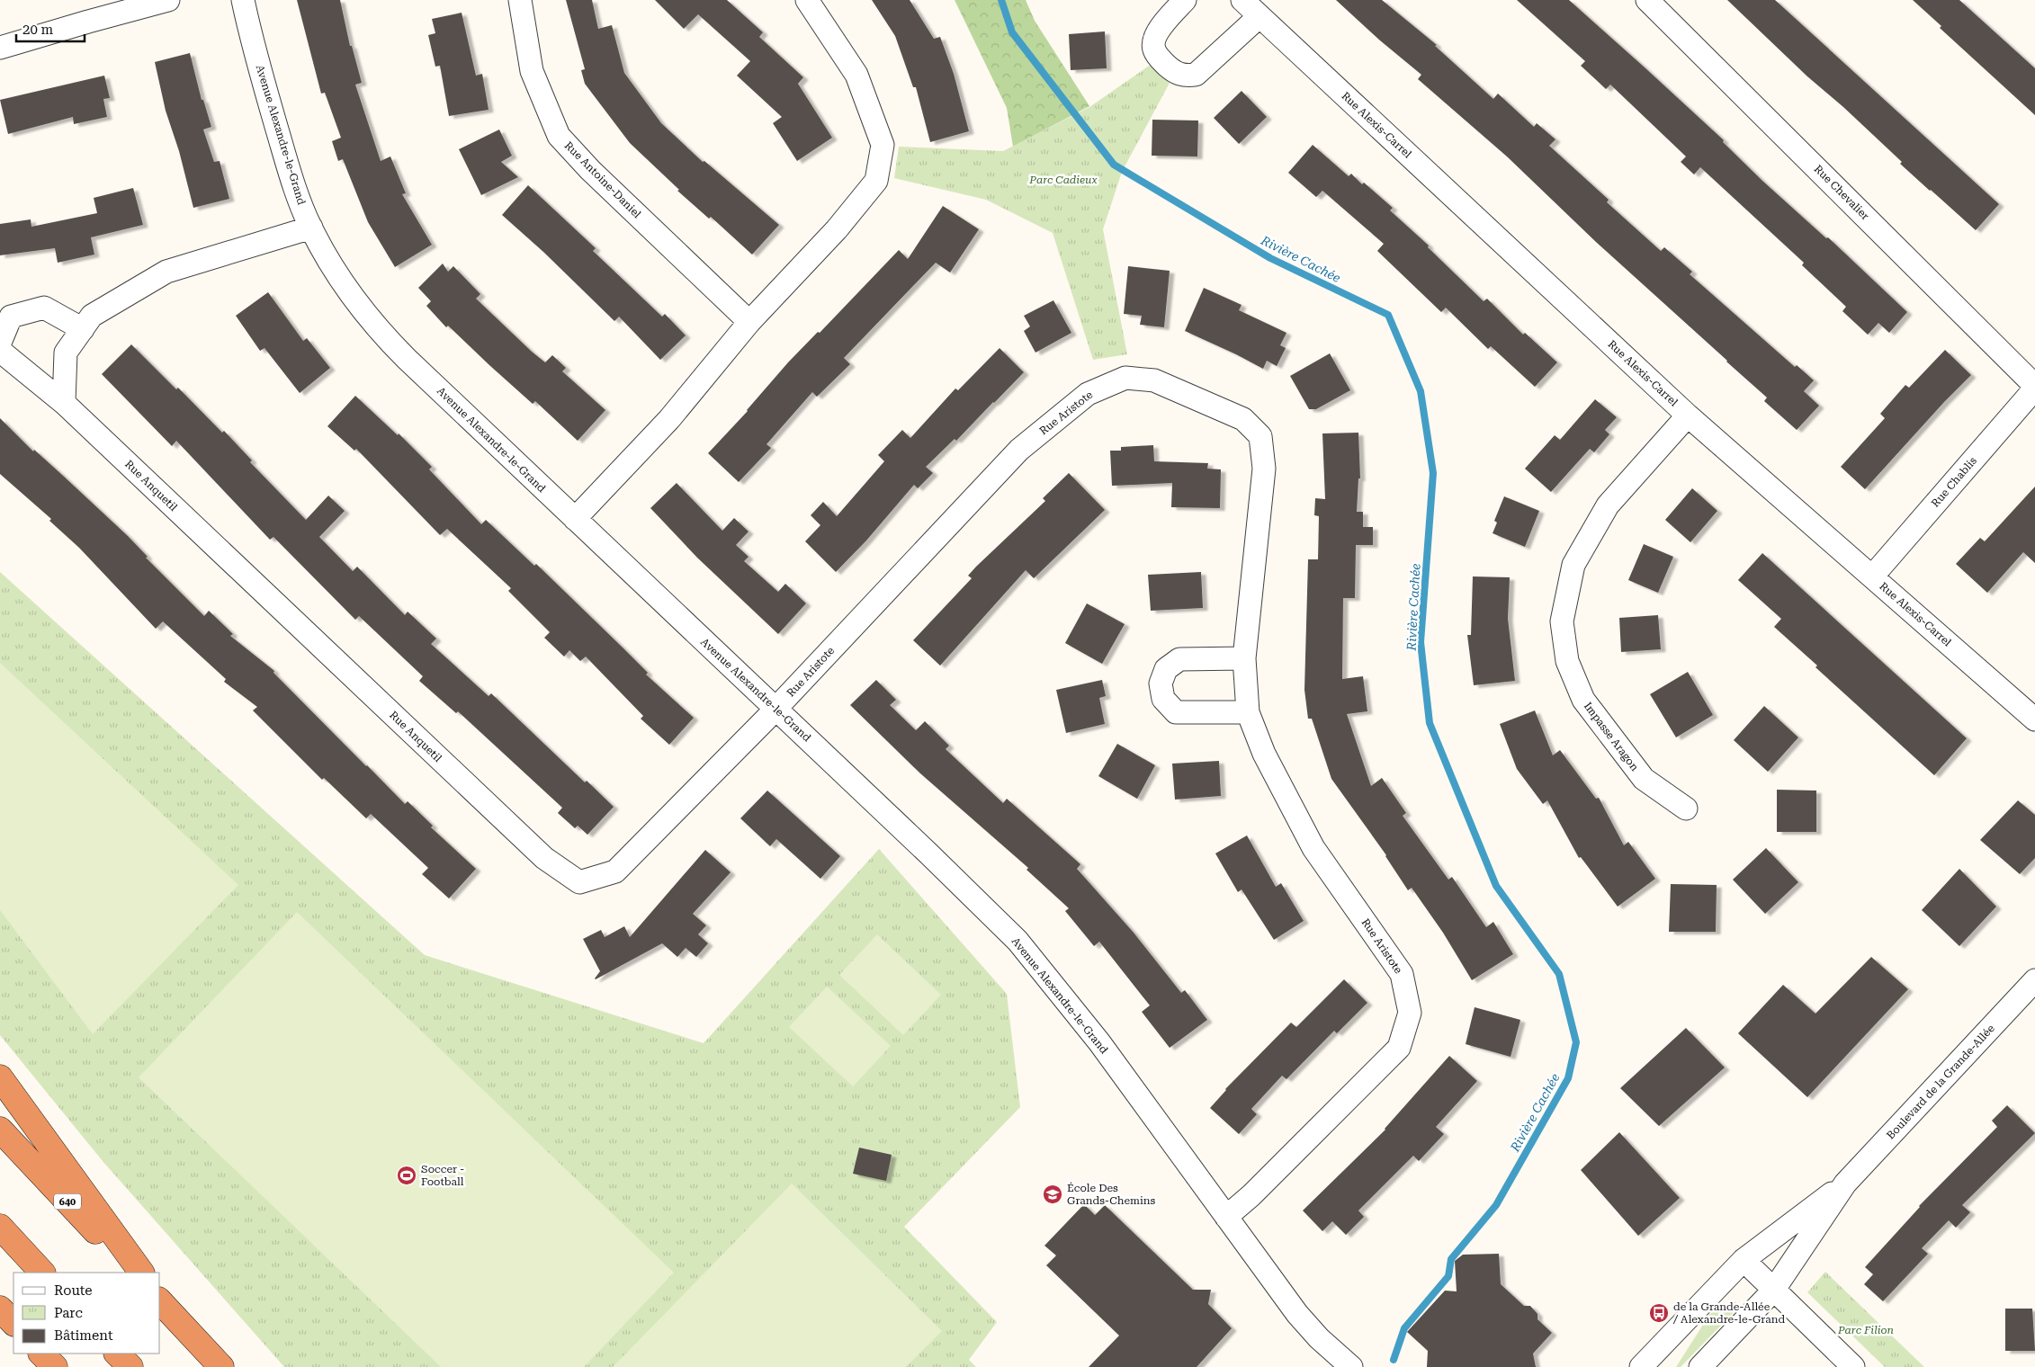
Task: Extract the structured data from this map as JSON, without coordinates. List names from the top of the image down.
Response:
{
  "streets": {
    "highway": ["640"],
    "street": [
      "Rue Alexis-Carrel",
      "Avenue Alexandre-le-Grand",
      "Rue Antoine-Daniel",
      "Rue Chevalier",
      "Rue Aristote",
      "Rue Chablis",
      "Rue Anquetil",
      "Impasse Aragon",
      "Boulevard de la Grande-Allée"
    ]
  },
  "crossings": [
    ["Rue Alexis-Carrel", "Rue Chablis"],
    ["Rue Alexis-Carrel", "Impasse Aragon"],
    ["Avenue Alexandre-le-Grand", "Rue Aristote"],
    ["Avenue Alexandre-le-Grand", "Rue Anquetil"],
    ["Rue Chevalier", "Rue Chablis"],
    ["Rue Aristote", "Rue Anquetil"]
  ],
  "water": ["Rivière Cachée"],
  "parks": ["Parc Cadieux", "Parc Filion"],
  "places": {
    "sports": ["Soccer - Football"],
    "school or university": ["École Des Grands-Chemins"],
    "bus stop": ["de la Grande-Allée / Alexandre-le-Grand"]
  },
  "legend": ["Route", "Parc", "Bâtiment"],
  "scale_bar": "20 m"
}
